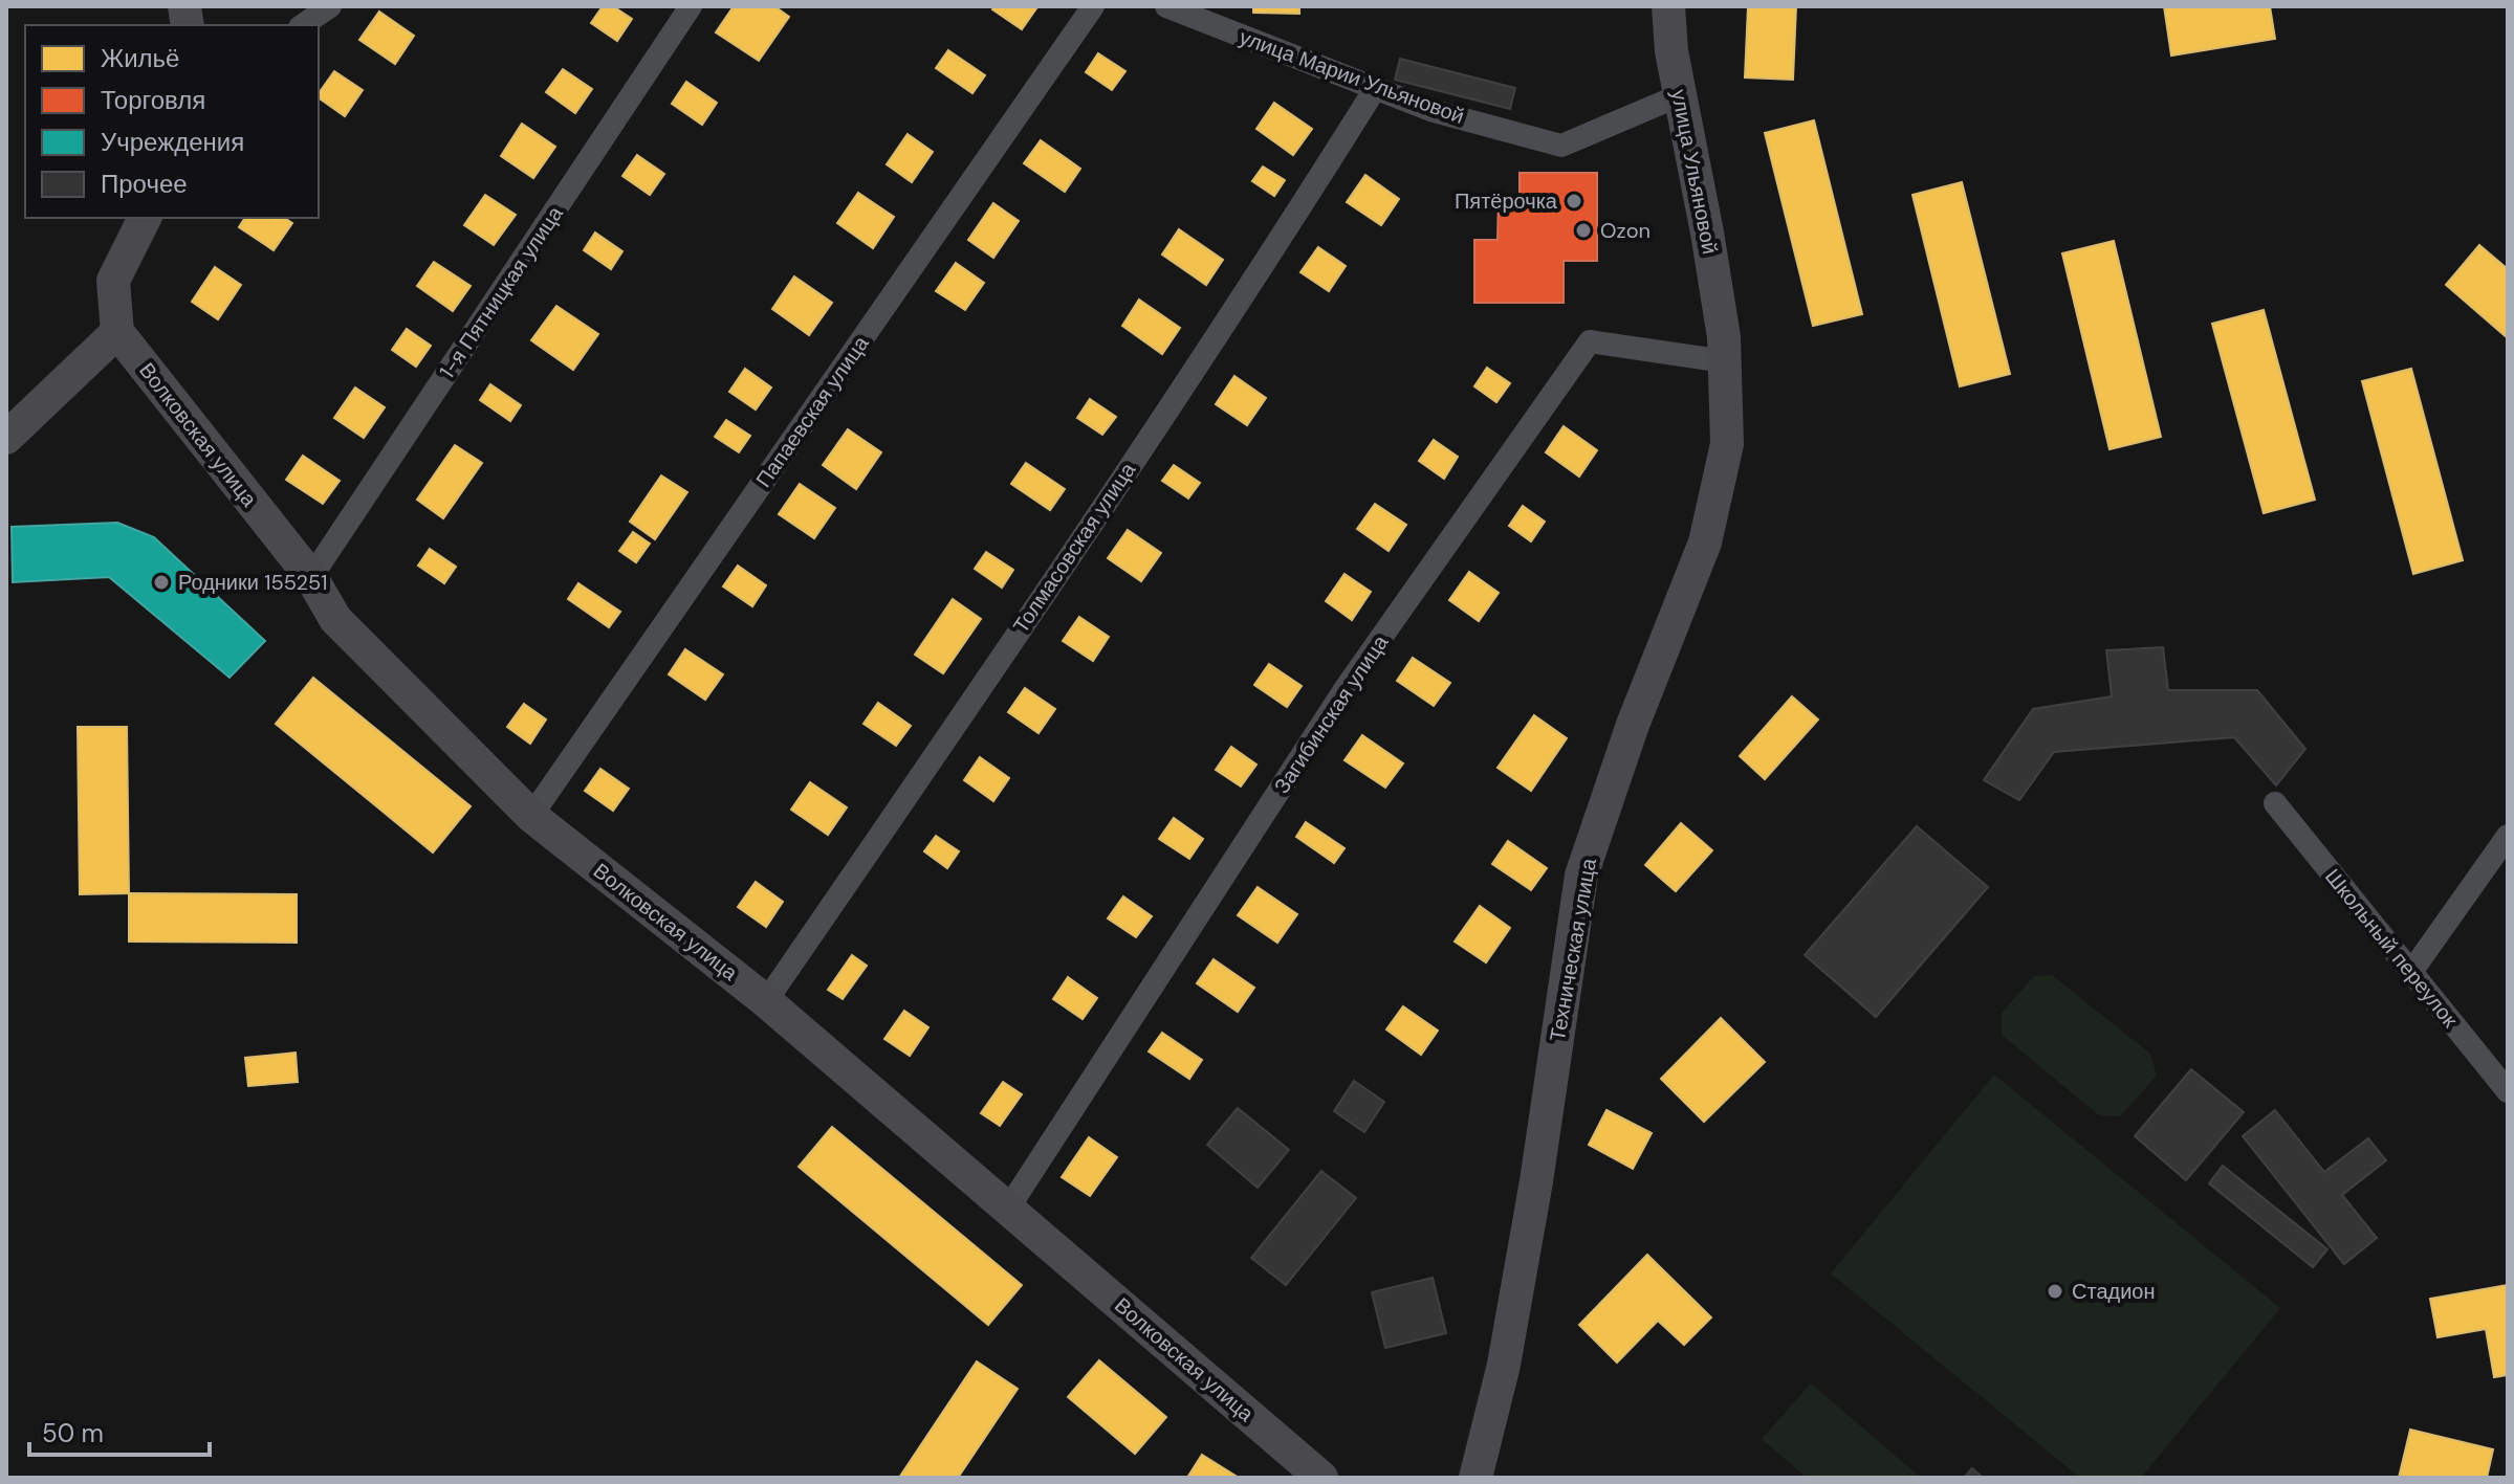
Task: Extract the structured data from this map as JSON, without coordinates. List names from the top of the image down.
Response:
{
  "streets": {
    "main road": ["улица Ульяновой", "Волковская улица", "Техническая улица"],
    "street": [
      "улица Марии Ульяновой",
      "1-я Пятницкая улица",
      "Папаевская улица",
      "Толмасовская улица",
      "Загибинская улица",
      "Школьный переулок"
    ]
  },
  "crossings": [
    ["улица Марии Ульяновой", "улица Ульяновой"],
    ["улица Марии Ульяновой", "Толмасовская улица"],
    ["улица Ульяновой", "Загибинская улица"],
    ["улица Ульяновой", "Техническая улица"],
    ["1-я Пятницкая улица", "Волковская улица"],
    ["Папаевская улица", "Волковская улица"],
    ["Волковская улица", "Толмасовская улица"],
    ["Волковская улица", "Загибинская улица"],
    ["Загибинская улица", "Техническая улица"]
  ],
  "places": [
    "Пятёрочка",
    "Ozon",
    "Родники 155251",
    "Стадион"
  ],
  "legend": [
    "Жильё",
    "Торговля",
    "Учреждения",
    "Прочее"
  ],
  "scale_bar": "50 m"
}
